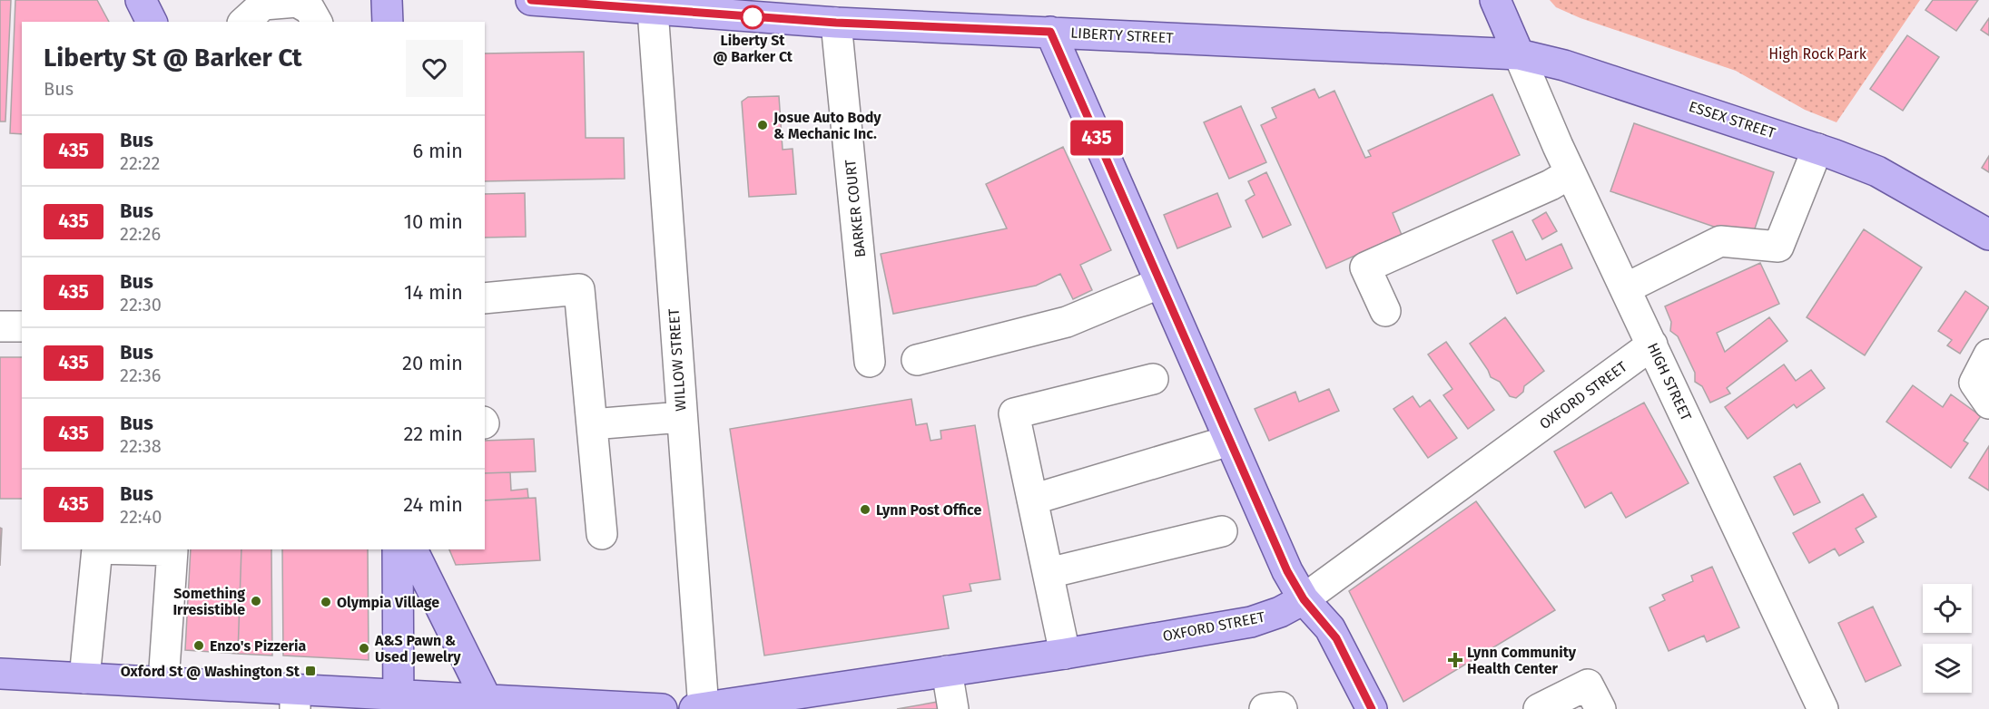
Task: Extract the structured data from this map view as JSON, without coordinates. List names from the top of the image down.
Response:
{
  "streets": {
    "main road": ["LIBERTY STREET", "ESSEX STREET", "OXFORD STREET"],
    "street": ["BARKER COURT", "WILLOW STREET", "HIGH STREET"]
  },
  "crossings": [
    ["LIBERTY STREET", "ESSEX STREET"],
    ["LIBERTY STREET", "BARKER COURT"],
    ["LIBERTY STREET", "WILLOW STREET"],
    ["LIBERTY STREET", "HIGH STREET"],
    ["ESSEX STREET", "HIGH STREET"],
    ["WILLOW STREET", "OXFORD STREET"],
    ["HIGH STREET", "OXFORD STREET"]
  ],
  "parks": ["High Rock Park"],
  "places": {
    "other": [
      "Liberty St @ Barker Ct",
      "Josue Auto Body & Mechanic Inc.",
      "Lynn Post Office",
      "Something Irresistible",
      "Olympia Village",
      "Enzo's Pizzeria",
      "A&S Pawn & Used Jewelry"
    ],
    "health": ["Lynn Community Health Center"],
    "transit": ["Oxford St @ Washington St"]
  },
  "lines": ["bus line 435"],
  "page": {
    "on_map": "435",
    "heading": ["Liberty St @ Barker Ct", "Bus"],
    "list": [
      {
        "mark": "435",
        "name": "Bus",
        "note": "22:22",
        "value": "6 min"
      },
      {
        "mark": "435",
        "name": "Bus",
        "note": "22:26",
        "value": "10 min"
      },
      {
        "mark": "435",
        "name": "Bus",
        "note": "22:30",
        "value": "14 min"
      },
      {
        "mark": "435",
        "name": "Bus",
        "note": "22:36",
        "value": "20 min"
      },
      {
        "mark": "435",
        "name": "Bus",
        "note": "22:38",
        "value": "22 min"
      },
      {
        "mark": "435",
        "name": "Bus",
        "note": "22:40",
        "value": "24 min"
      }
    ]
  }
}
